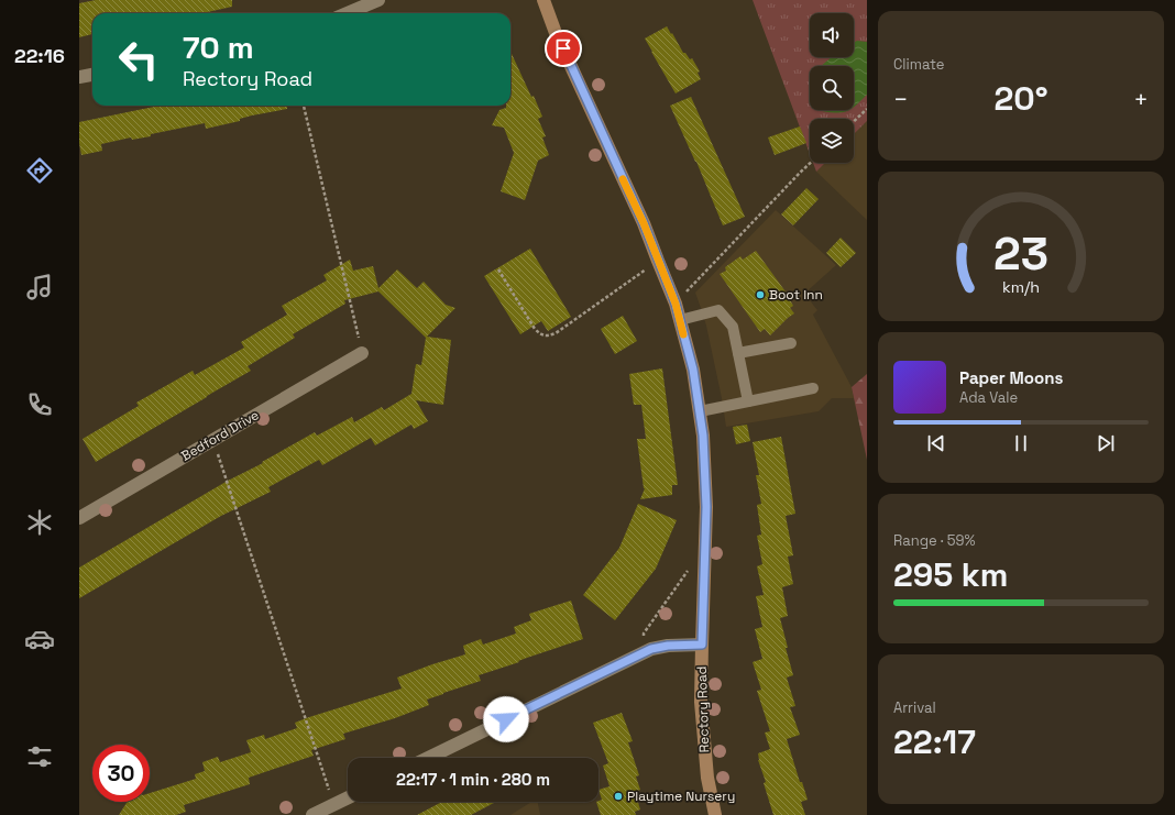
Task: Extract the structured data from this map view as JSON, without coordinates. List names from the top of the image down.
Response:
{
  "streets": {
    "street": ["Bedford Drive", "Rectory Road"]
  },
  "places": ["Boot Inn", "Playtime Nursery"],
  "page": {
    "tabs": "22:16",
    "tile": [
      "Climate",
      ["Range · 59%", "295 km"],
      ["Arrival", "22:17"]
    ],
    "turn": ["70 m", "Rectory Road"],
    "heat": ["−", "20°", "+"],
    "song": ["Paper Moons", "Ada Vale"],
    "limit": "30",
    "trip": "22:17 · 1 min · 280 m",
    "gauge": ["23", "km/h"]
  }
}
